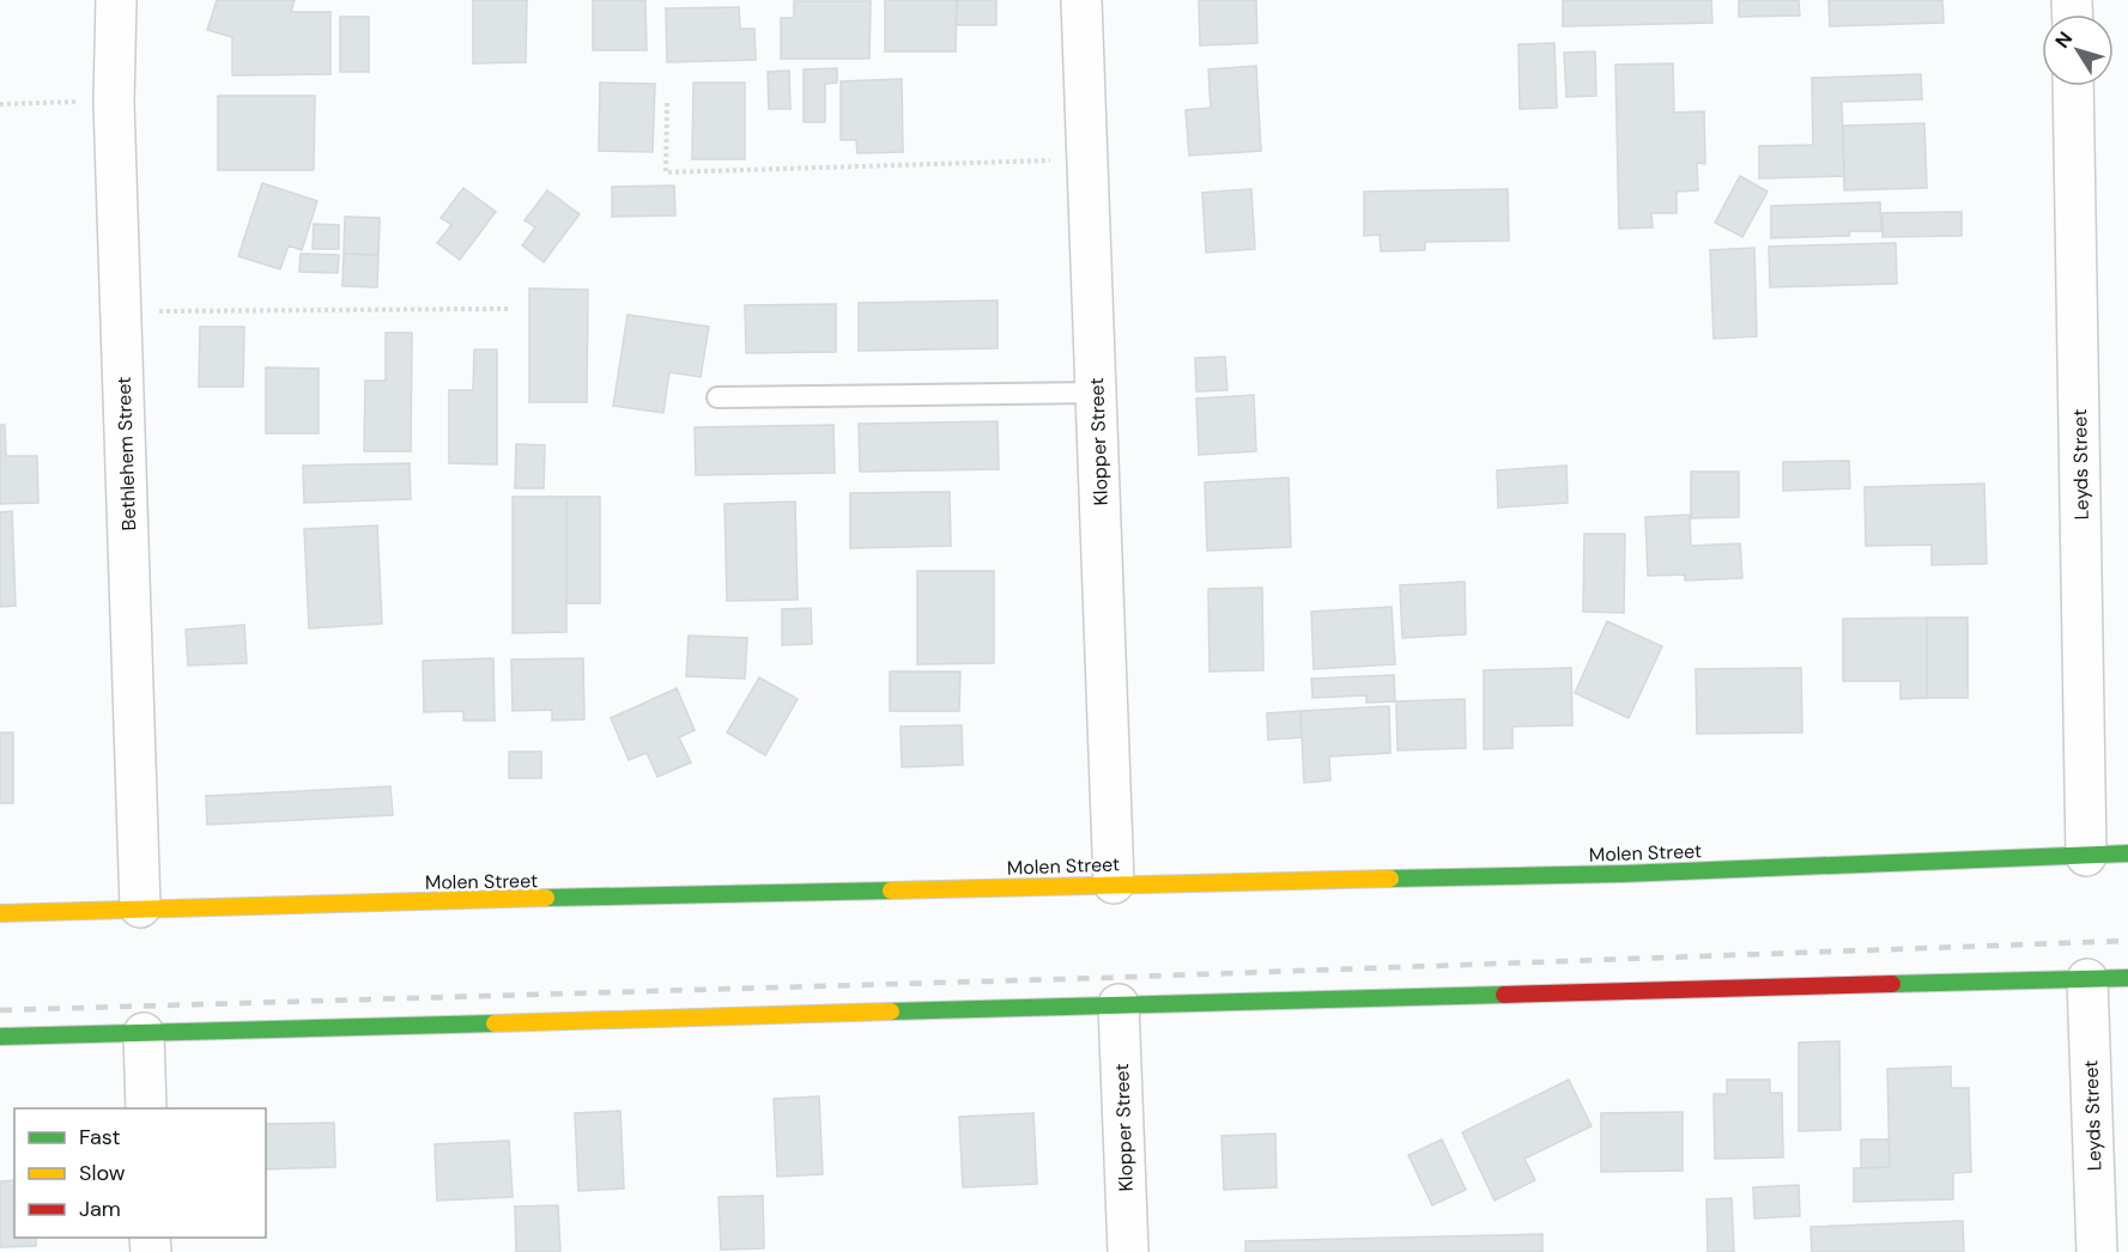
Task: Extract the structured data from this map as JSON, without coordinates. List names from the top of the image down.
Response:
{
  "streets": {
    "street": [
      "Klopper Street",
      "Bethlehem Street",
      "Leyds Street",
      "Molen Street"
    ]
  },
  "crossings": [
    ["Klopper Street", "Molen Street"],
    ["Bethlehem Street", "Molen Street"],
    ["Leyds Street", "Molen Street"]
  ],
  "legend": ["Fast", "Slow", "Jam"],
  "north": "top left"
}
